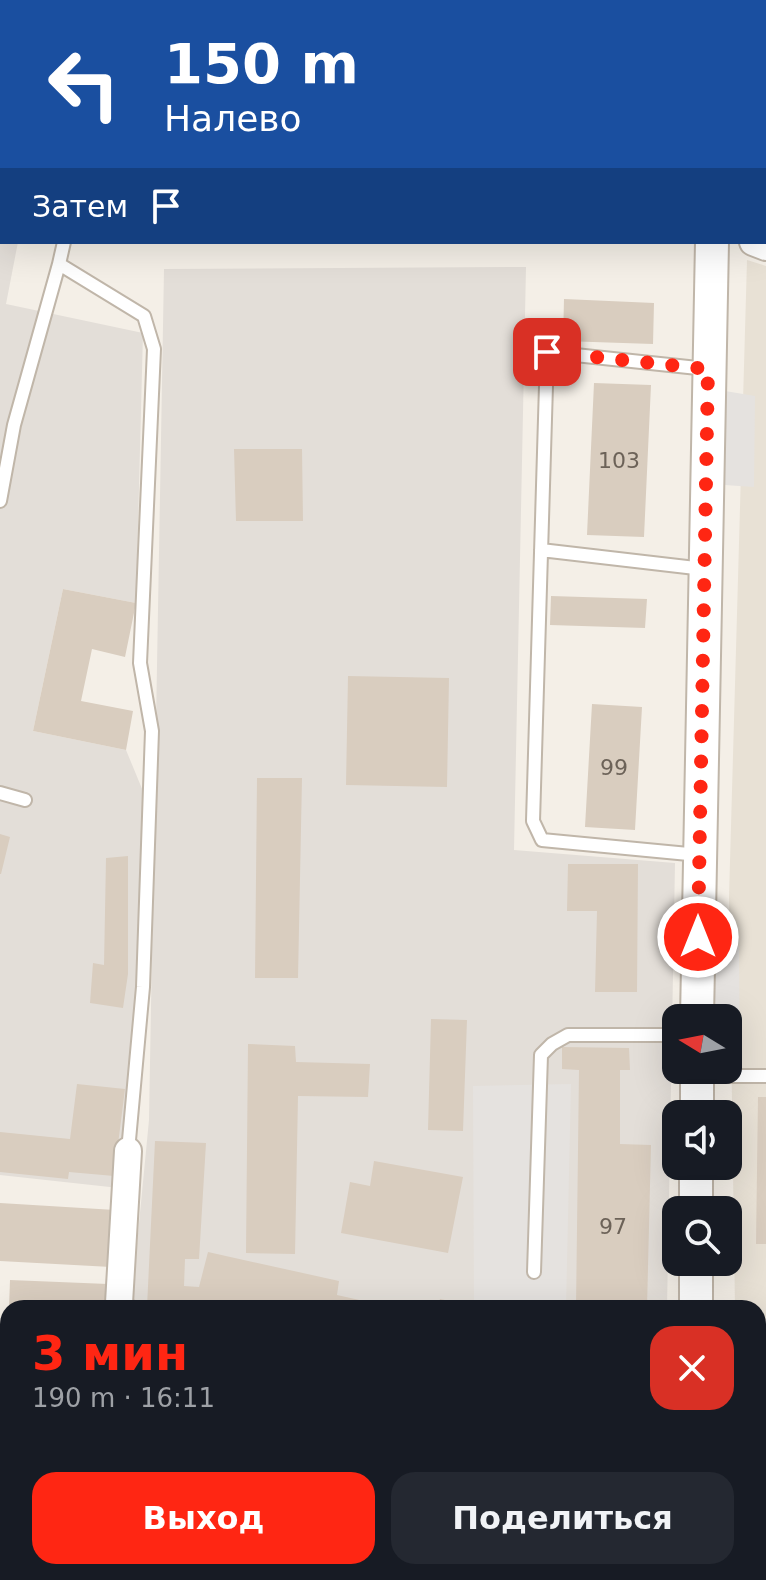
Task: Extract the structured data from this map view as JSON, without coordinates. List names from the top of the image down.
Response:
{
  "house_numbers": ["103", "99", "97"],
  "north": "left",
  "page": {
    "turn": ["150 m", "Налево"],
    "then": "Затем",
    "heading": ["3 мин", "190 m · 16:11"],
    "buttons": ["Выход", "Поделиться"]
  }
}
